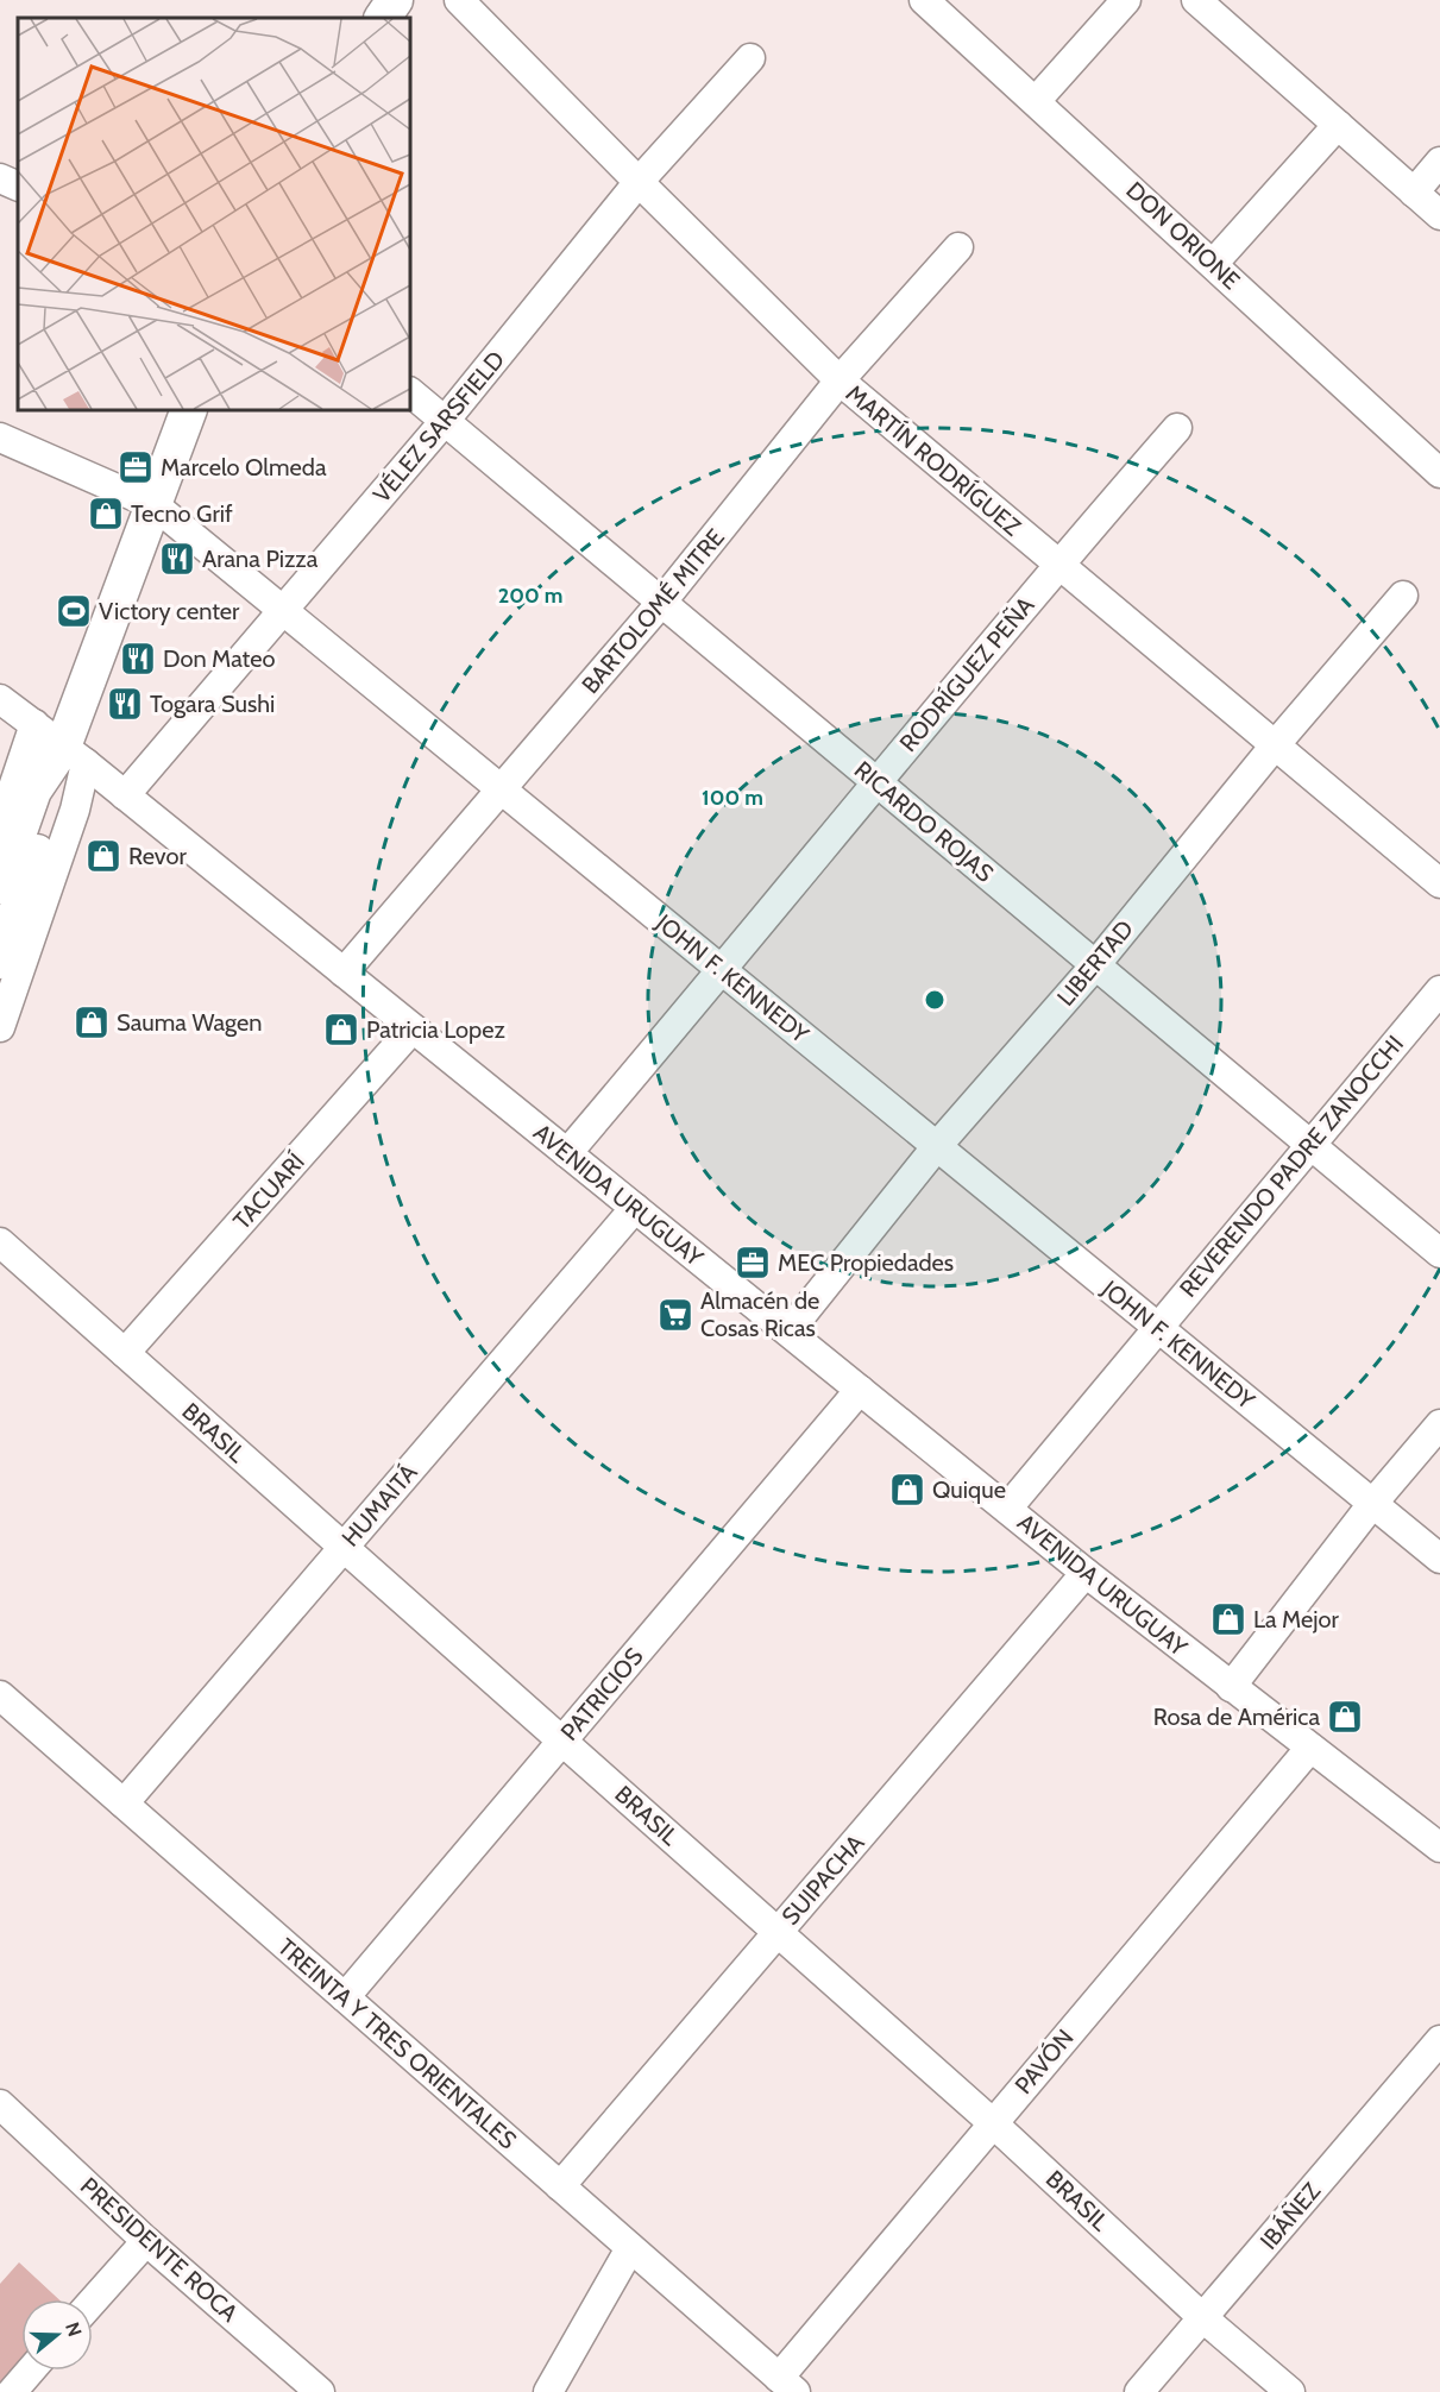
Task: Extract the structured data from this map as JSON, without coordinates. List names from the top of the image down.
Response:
{
  "streets": {
    "street": [
      "DON ORIONE",
      "VÉLEZ SARSFIELD",
      "MARTÍN RODRÍGUEZ",
      "BARTOLOMÉ MITRE",
      "RODRÍGUEZ PEÑA",
      "RICARDO ROJAS",
      "LIBERTAD",
      "JOHN F. KENNEDY",
      "REVERENDO PADRE ZANOCCHI",
      "TACUARÍ",
      "AVENIDA URUGUAY",
      "BRASIL",
      "HUMAITÁ",
      "PATRICIOS",
      "SUIPACHA",
      "TREINTA Y TRES ORIENTALES",
      "PAVÓN",
      "IBÁÑEZ",
      "PRESIDENTE ROCA"
    ]
  },
  "crossings": [
    ["VÉLEZ SARSFIELD", "MARTÍN RODRÍGUEZ"],
    ["VÉLEZ SARSFIELD", "RICARDO ROJAS"],
    ["VÉLEZ SARSFIELD", "JOHN F. KENNEDY"],
    ["VÉLEZ SARSFIELD", "AVENIDA URUGUAY"],
    ["MARTÍN RODRÍGUEZ", "BARTOLOMÉ MITRE"],
    ["MARTÍN RODRÍGUEZ", "RODRÍGUEZ PEÑA"],
    ["MARTÍN RODRÍGUEZ", "LIBERTAD"],
    ["BARTOLOMÉ MITRE", "RICARDO ROJAS"],
    ["BARTOLOMÉ MITRE", "JOHN F. KENNEDY"],
    ["BARTOLOMÉ MITRE", "AVENIDA URUGUAY"],
    ["RODRÍGUEZ PEÑA", "RICARDO ROJAS"],
    ["RODRÍGUEZ PEÑA", "JOHN F. KENNEDY"],
    ["RODRÍGUEZ PEÑA", "AVENIDA URUGUAY"],
    ["RICARDO ROJAS", "LIBERTAD"],
    ["RICARDO ROJAS", "REVERENDO PADRE ZANOCCHI"],
    ["LIBERTAD", "JOHN F. KENNEDY"],
    ["LIBERTAD", "AVENIDA URUGUAY"],
    ["JOHN F. KENNEDY", "REVERENDO PADRE ZANOCCHI"],
    ["REVERENDO PADRE ZANOCCHI", "AVENIDA URUGUAY"],
    ["TACUARÍ", "AVENIDA URUGUAY"],
    ["TACUARÍ", "BRASIL"],
    ["AVENIDA URUGUAY", "HUMAITÁ"],
    ["AVENIDA URUGUAY", "PATRICIOS"],
    ["AVENIDA URUGUAY", "SUIPACHA"],
    ["AVENIDA URUGUAY", "PAVÓN"],
    ["BRASIL", "HUMAITÁ"],
    ["BRASIL", "PATRICIOS"],
    ["BRASIL", "SUIPACHA"],
    ["BRASIL", "PAVÓN"],
    ["BRASIL", "IBÁÑEZ"],
    ["HUMAITÁ", "TREINTA Y TRES ORIENTALES"],
    ["PATRICIOS", "TREINTA Y TRES ORIENTALES"],
    ["SUIPACHA", "TREINTA Y TRES ORIENTALES"],
    ["TREINTA Y TRES ORIENTALES", "PAVÓN"]
  ],
  "places": {
    "office": ["Marcelo Olmeda", "MEC Propiedades"],
    "shop": [
      "Tecno Grif",
      "Revor",
      "Sauma Wagen",
      "Patricia Lopez",
      "Quique",
      "La Mejor",
      "Rosa de América"
    ],
    "restaurant": ["Arana Pizza", "Don Mateo", "Togara Sushi"],
    "sports": ["Victory center"],
    "supermarket": ["Almacén de Cosas Ricas"]
  },
  "north": "right",
  "rings": ["200 m", "100 m"]
}
